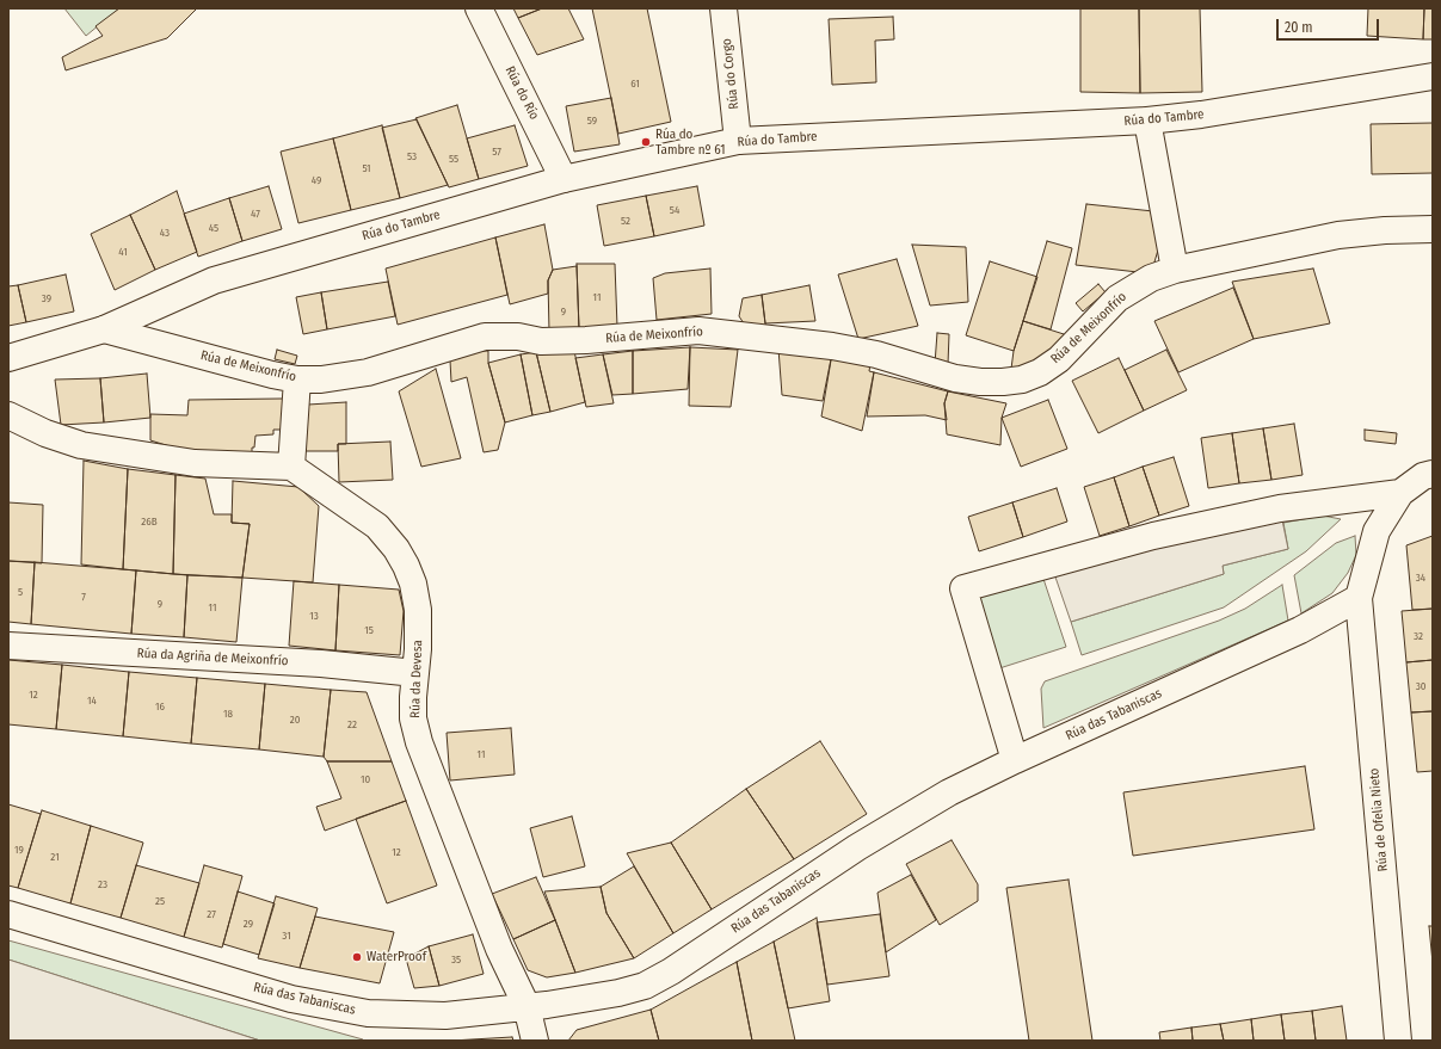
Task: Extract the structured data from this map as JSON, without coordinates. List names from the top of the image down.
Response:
{
  "streets": {
    "street": [
      "Rúa do Corgo",
      "Rúa do Río",
      "Rúa do Tambre",
      "Rúa de Meixonfrío",
      "Rúa da Agriña de Meixonfrío",
      "Rúa da Devesa",
      "Rúa das Tabaniscas",
      "Rúa de Ofelia Nieto"
    ]
  },
  "crossings": [
    ["Rúa do Corgo", "Rúa do Tambre"],
    ["Rúa do Río", "Rúa do Tambre"],
    ["Rúa do Tambre", "Rúa de Meixonfrío"],
    ["Rúa da Agriña de Meixonfrío", "Rúa da Devesa"],
    ["Rúa da Devesa", "Rúa das Tabaniscas"],
    ["Rúa das Tabaniscas", "Rúa de Ofelia Nieto"]
  ],
  "places": ["Rúa do Tambre nº 61", "WaterProof"],
  "house_numbers": [
    "61",
    "59",
    "57",
    "53",
    "55",
    "51",
    "49",
    "54",
    "47",
    "52",
    "45",
    "43",
    "41",
    "11",
    "39",
    "9",
    "26B",
    "34",
    "5",
    "7",
    "9",
    "11",
    "13",
    "15",
    "32",
    "30",
    "12",
    "14",
    "16",
    "18",
    "20",
    "22",
    "11",
    "10",
    "19",
    "12",
    "21",
    "23",
    "25",
    "27",
    "29",
    "31",
    "35"
  ],
  "scale_bar": "20 m"
}
